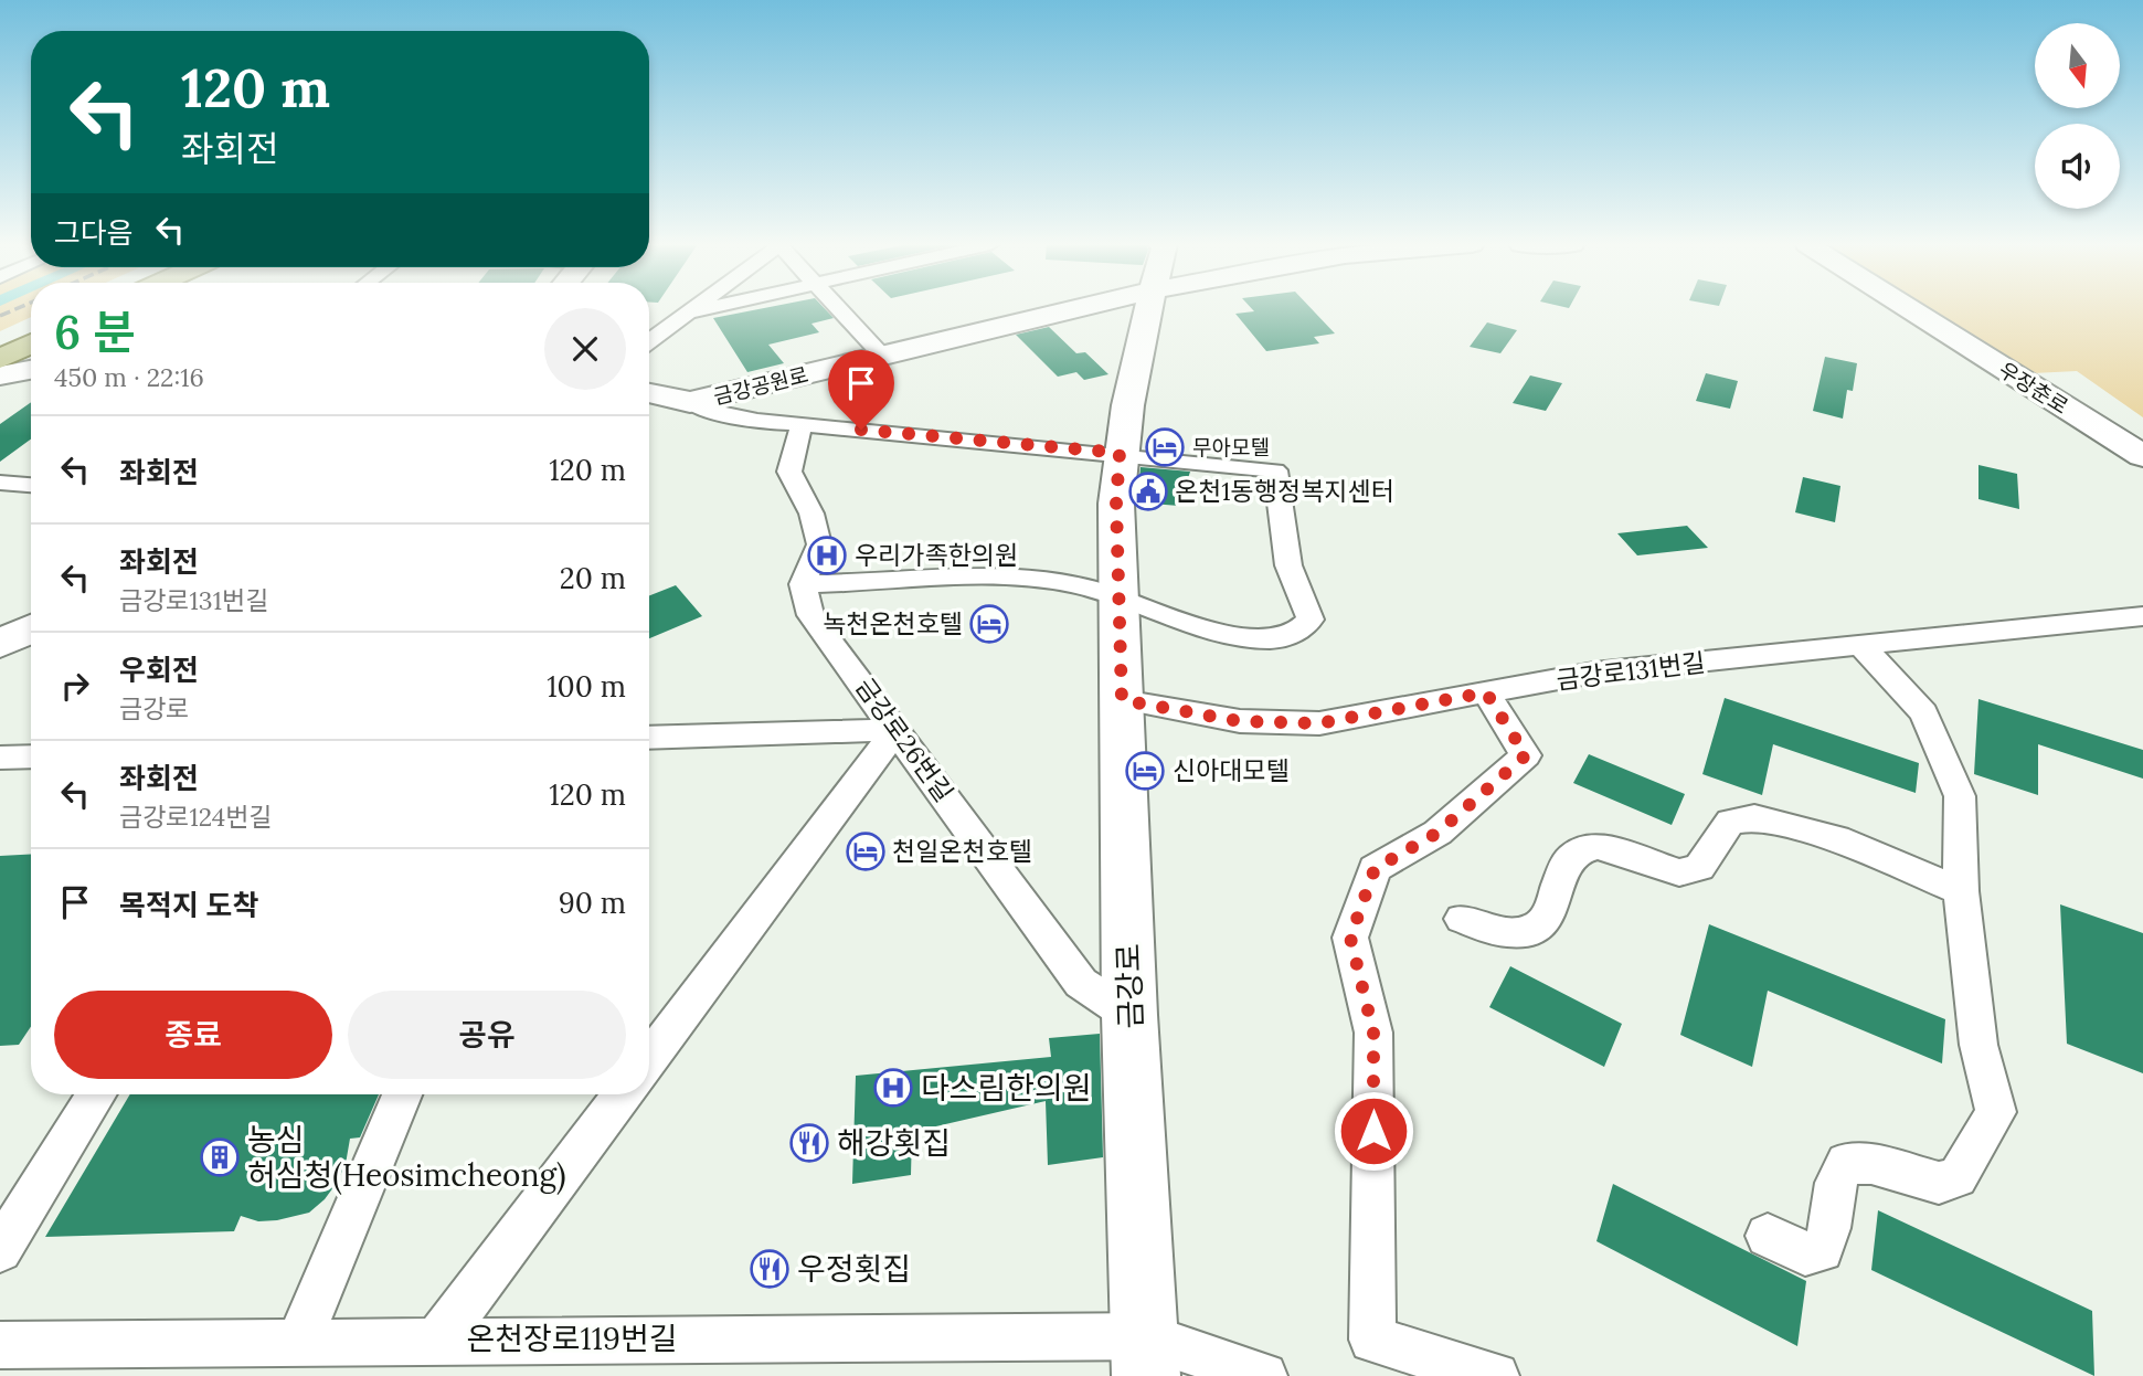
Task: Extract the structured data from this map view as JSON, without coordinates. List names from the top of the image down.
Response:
{
  "streets": {
    "street": [
      "금강공원로",
      "우장춘로",
      "금강로131번길",
      "금강로26번길",
      "금강로",
      "온천장로119번길"
    ]
  },
  "crossings": [
    ["금강로131번길", "금강로"],
    ["금강로26번길", "금강로"],
    ["금강로", "온천장로119번길"]
  ],
  "places": {
    "hotel": [
      "무아모텔",
      "녹천온천호텔",
      "신아대모텔",
      "천일온천호텔"
    ],
    "public building": ["온천1동행정복지센터"],
    "hospital": ["우리가족한의원", "다스림한의원"],
    "restaurant": ["해강횟집", "우정횟집"],
    "building": ["농심 허심청(Heosimcheong)"]
  },
  "north": "bottom",
  "page": {
    "turn": ["120 m", "좌회전"],
    "then": "그다음",
    "heading": ["6 분", "450 m · 22:16"],
    "list": [
      {
        "name": "좌회전",
        "value": "120 m"
      },
      {
        "name": "좌회전",
        "note": "금강로131번길",
        "value": "20 m"
      },
      {
        "name": "우회전",
        "note": "금강로",
        "value": "100 m"
      },
      {
        "name": "좌회전",
        "note": "금강로124번길",
        "value": "120 m"
      },
      {
        "name": "목적지 도착",
        "value": "90 m"
      }
    ],
    "buttons": ["종료", "공유"]
  }
}
